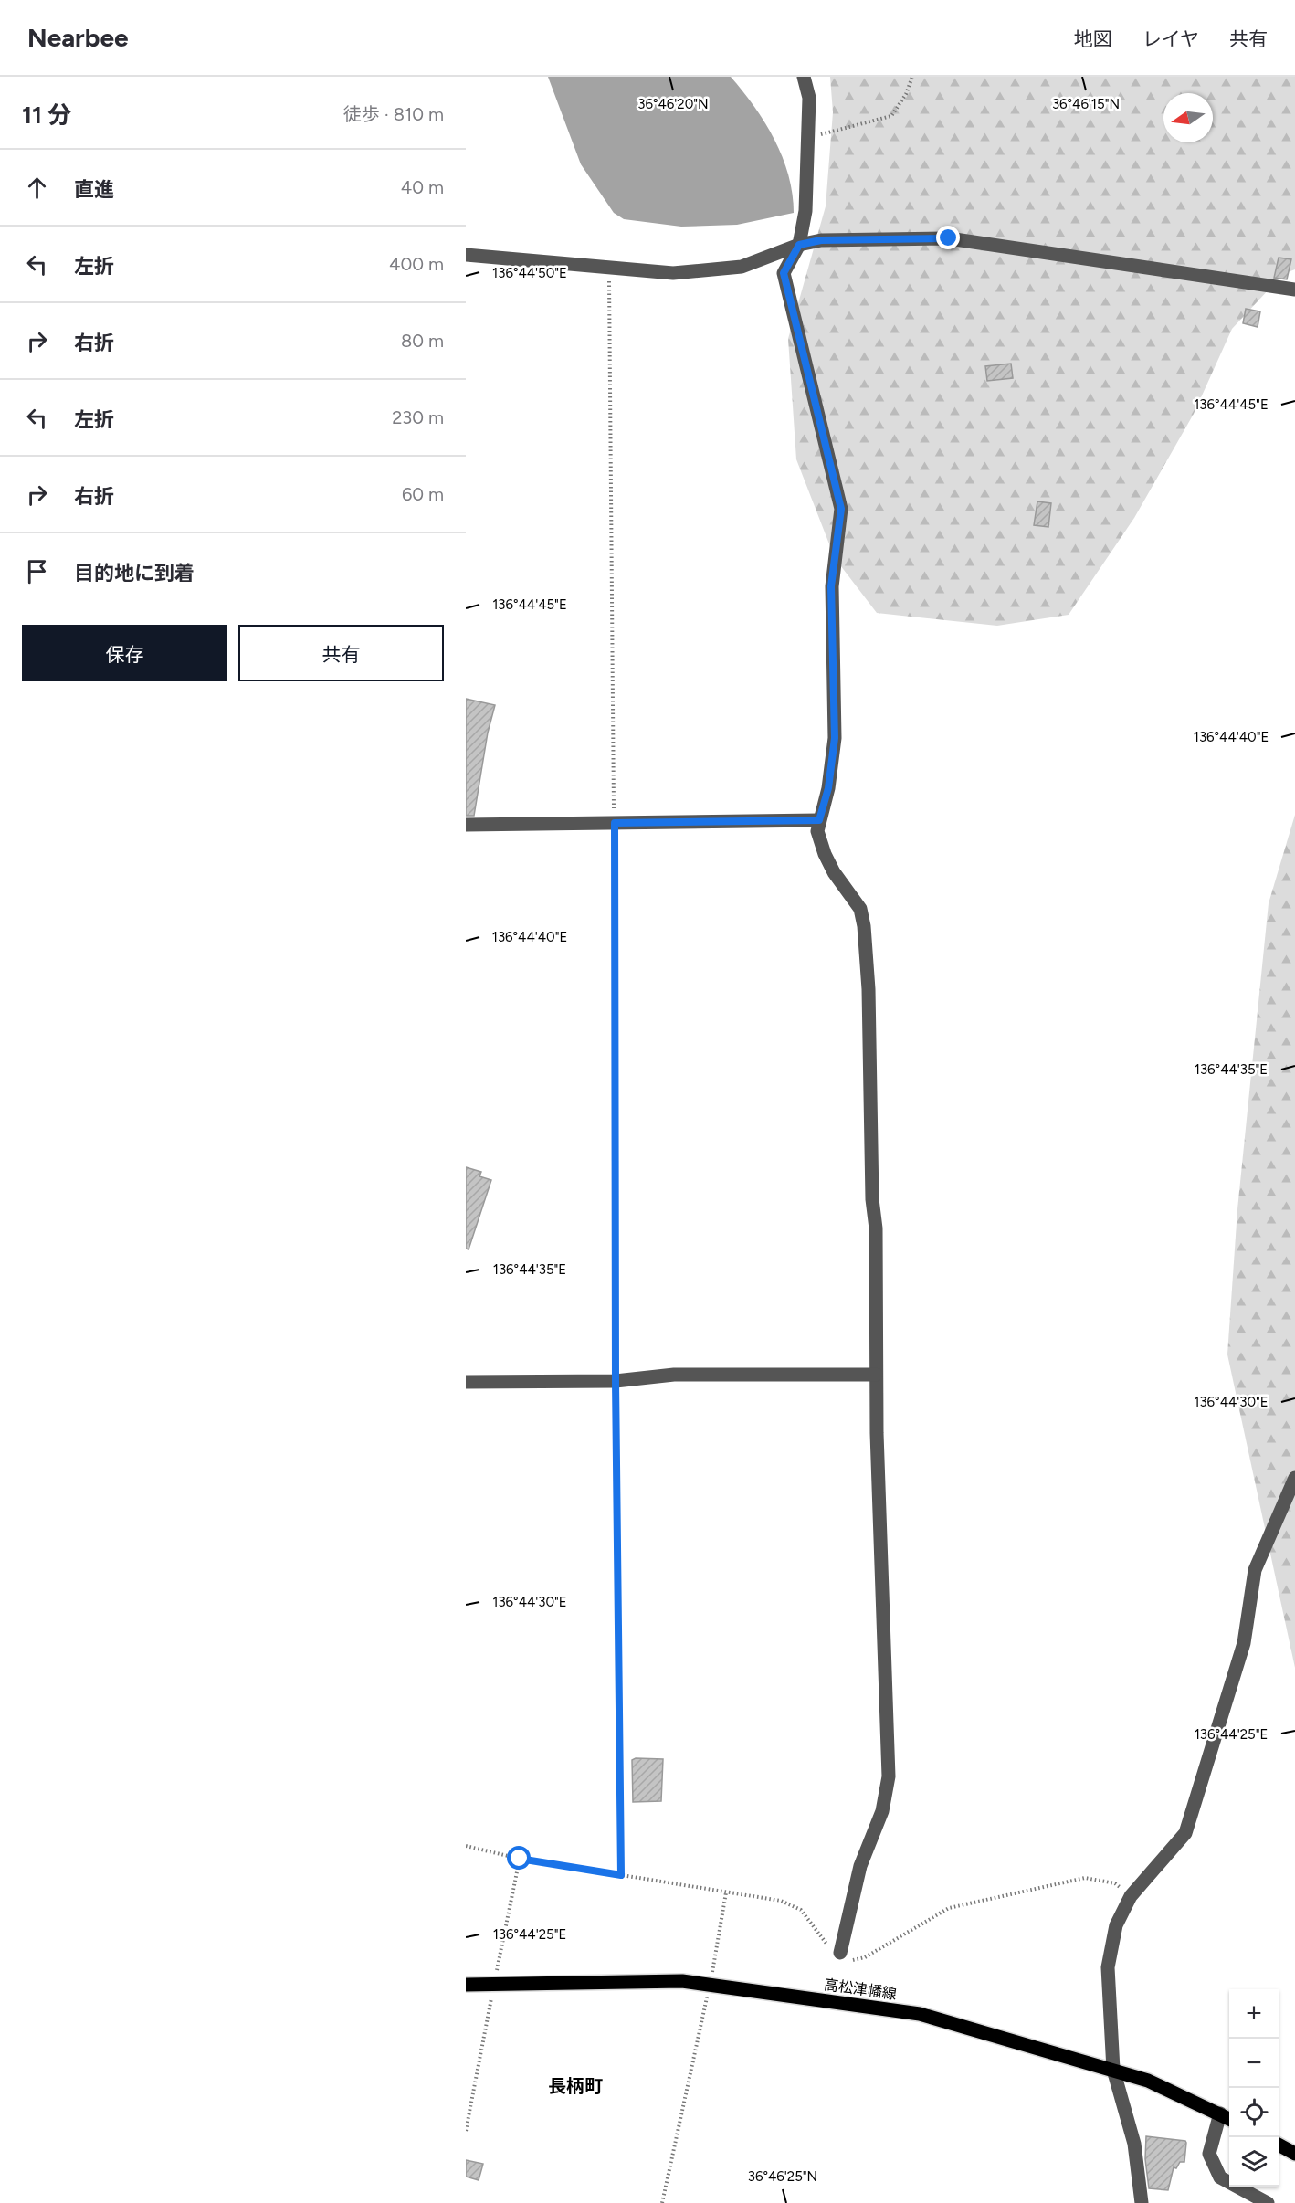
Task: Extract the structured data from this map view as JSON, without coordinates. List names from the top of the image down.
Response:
{
  "streets": {
    "main road": ["高松津幡線"]
  },
  "districts": ["長柄町"],
  "north": "left",
  "page": {
    "header": "Nearbee",
    "nav": ["地図", "レイヤ", "共有"],
    "heading": ["11 分", "徒歩 · 810 m"],
    "list": [
      ["直進", "40 m"],
      ["左折", "400 m"],
      ["右折", "80 m"],
      ["左折", "230 m"],
      ["右折", "60 m"],
      "目的地に到着"
    ],
    "buttons": ["保存", "共有"],
    "map_buttons": ["+", "−"]
  },
  "coordinates": [
    "36°46'20\"N",
    "36°46'15\"N",
    "136°44'50\"E",
    "136°44'45\"E",
    "136°44'40\"E",
    "136°44'35\"E",
    "136°44'30\"E",
    "136°44'25\"E",
    "36°46'25\"N"
  ]
}
